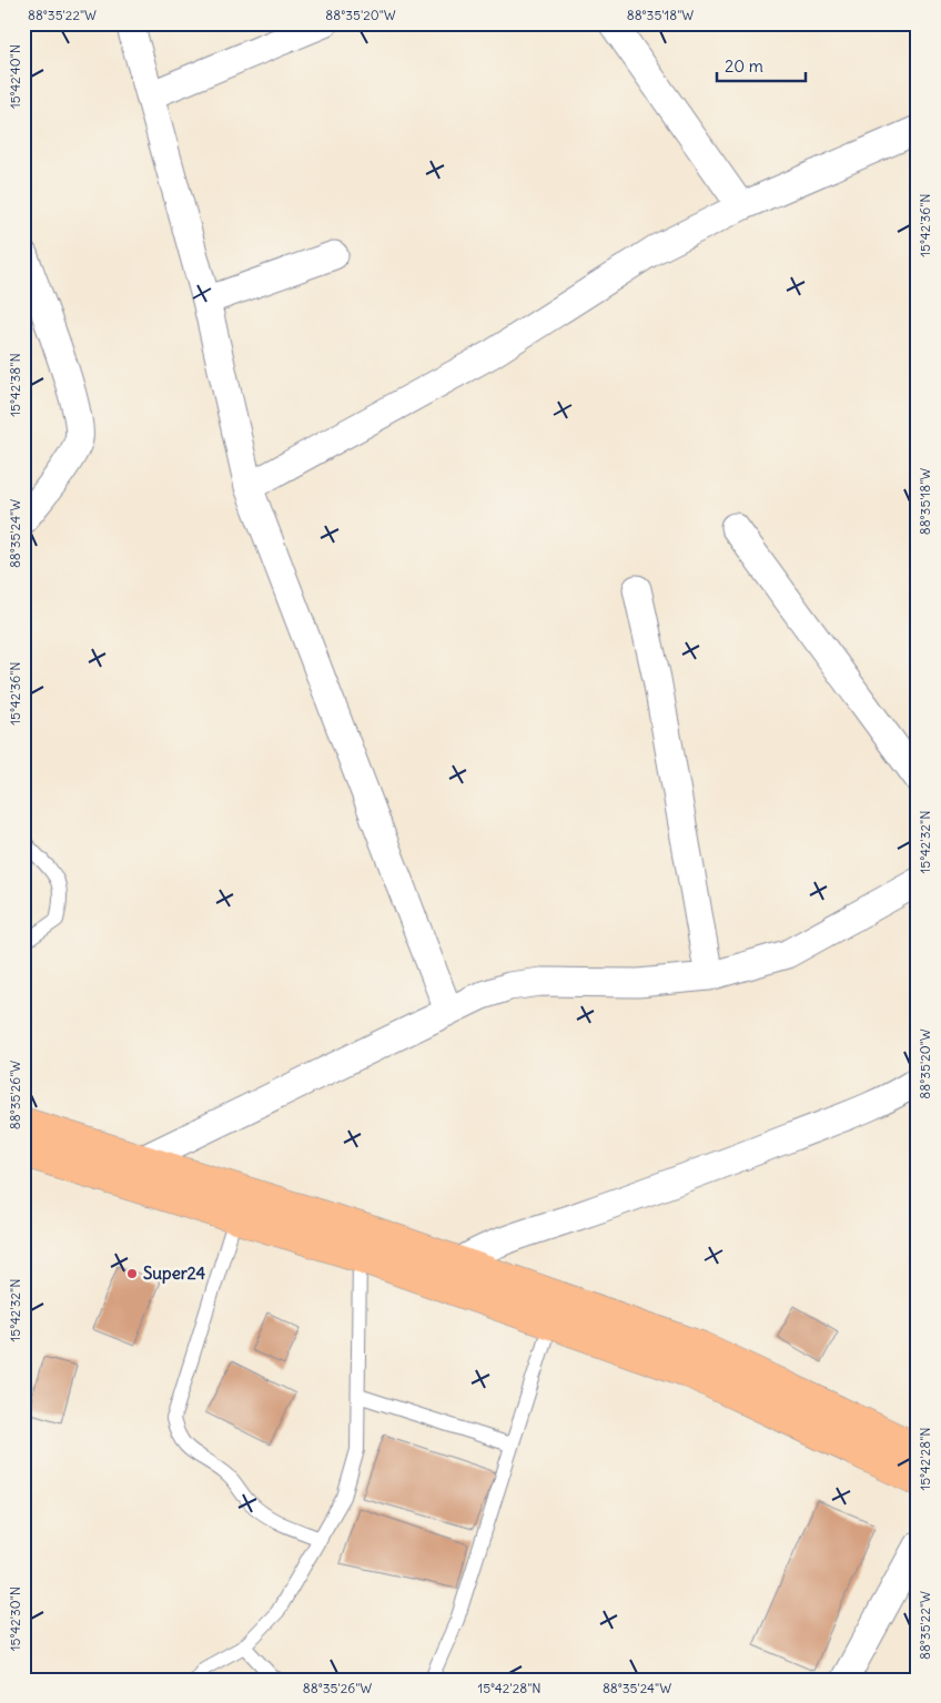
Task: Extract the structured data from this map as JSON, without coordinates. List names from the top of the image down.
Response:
{
  "places": ["Super24"],
  "scale_bar": "20 m",
  "coordinates": [
    "88°35'22\"W",
    "88°35'20\"W",
    "88°35'18\"W",
    "15°42'40\"N",
    "15°42'36\"N",
    "15°42'38\"N",
    "88°35'24\"W",
    "15°42'32\"N",
    "88°35'26\"W",
    "15°42'28\"N",
    "15°42'30\"N"
  ]
}
